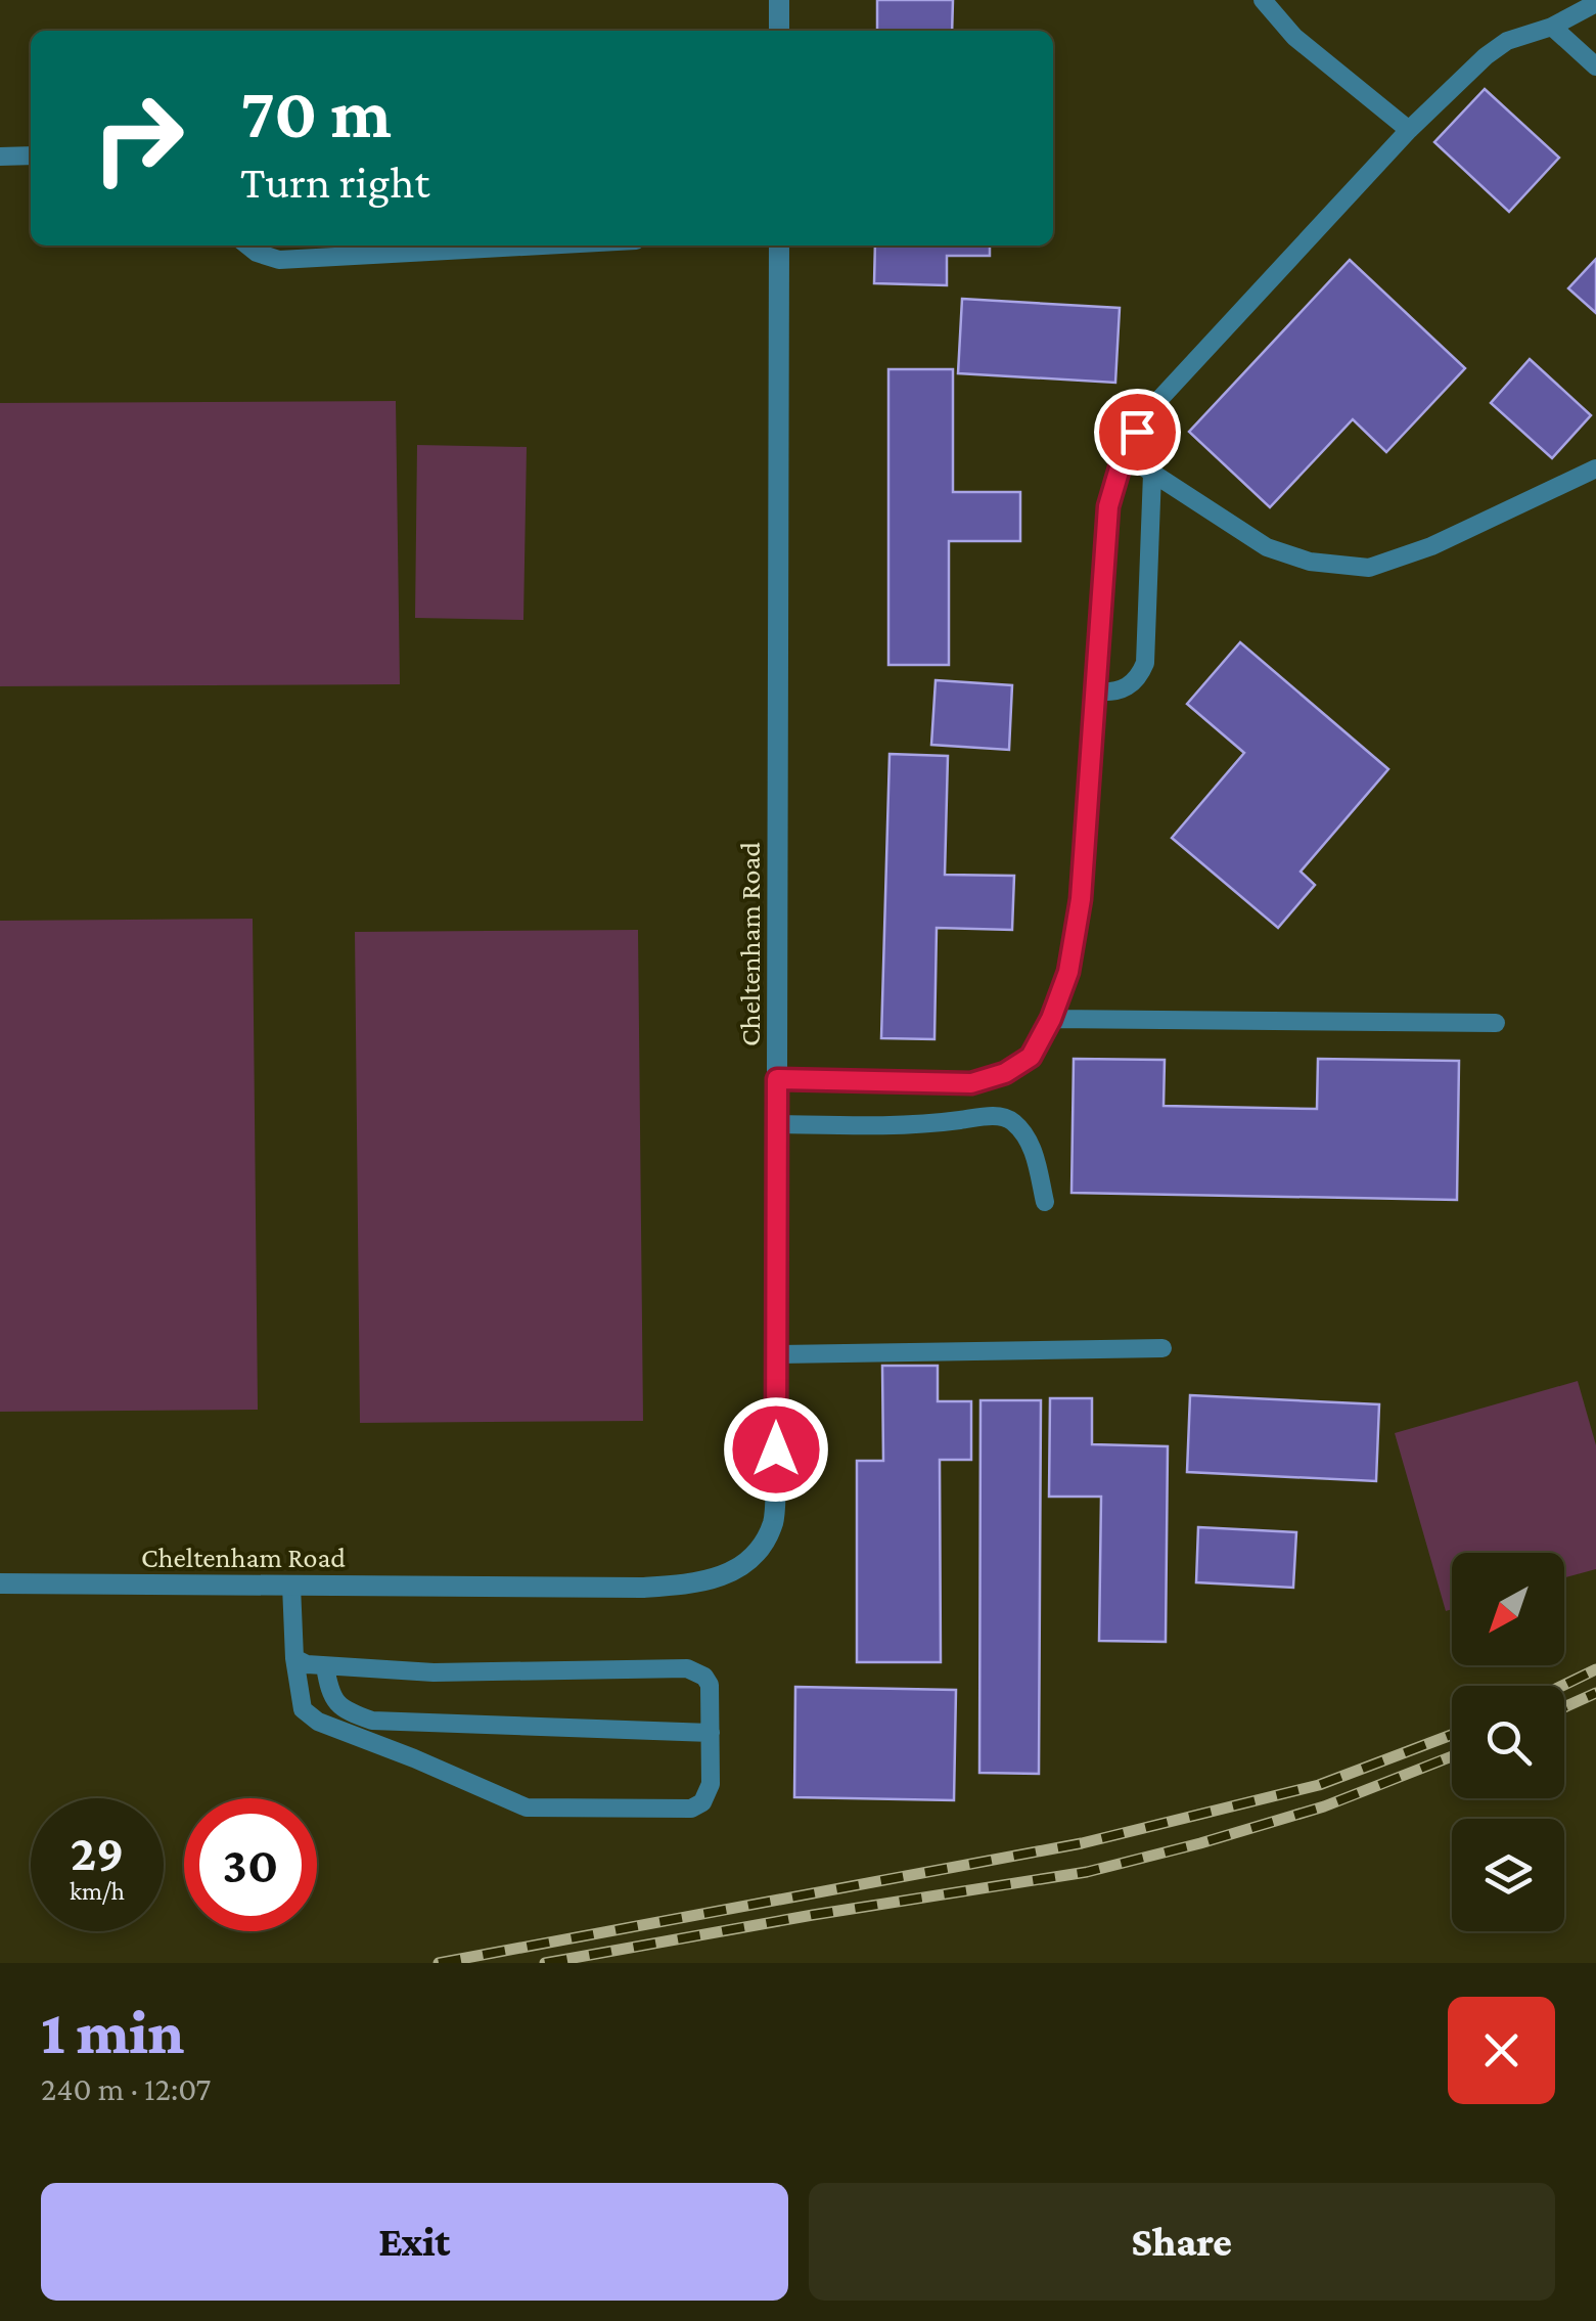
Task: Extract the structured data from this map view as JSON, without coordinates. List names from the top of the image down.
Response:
{
  "streets": {
    "street": ["Cheltenham Road"]
  },
  "north": "bottom left",
  "page": {
    "turn": ["70 m", "Turn right"],
    "speed": "29 km/h",
    "limit": "30",
    "heading": ["1 min", "240 m · 12:07"],
    "buttons": ["Exit", "Share"]
  }
}
